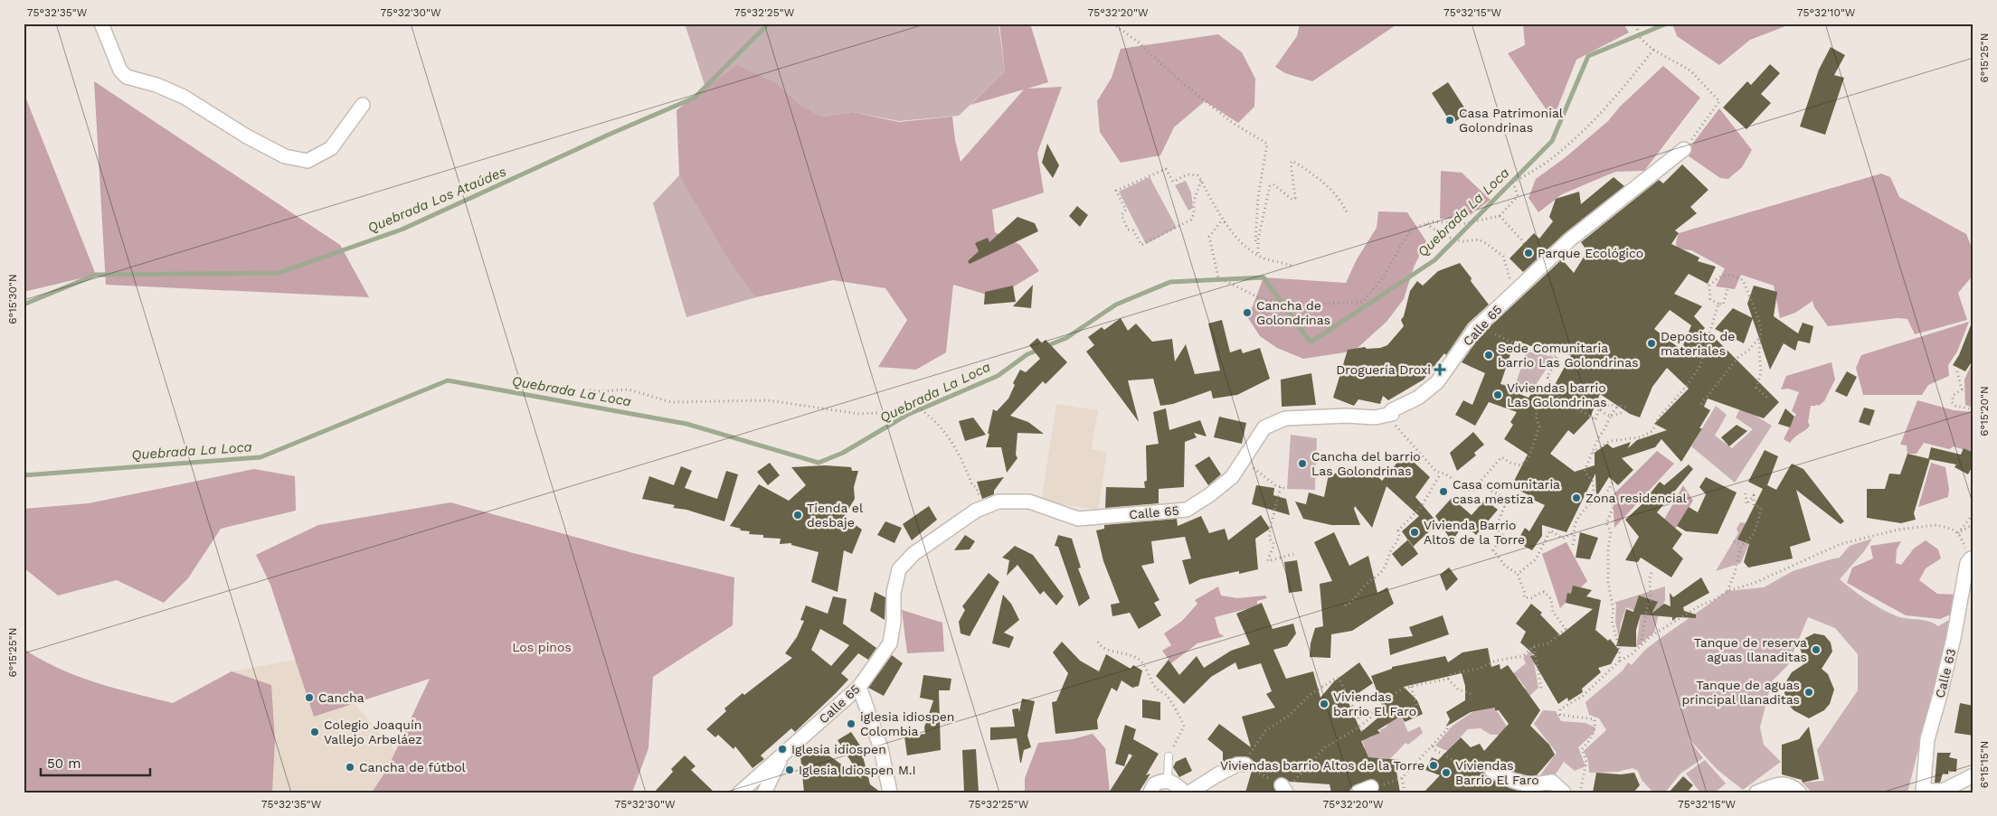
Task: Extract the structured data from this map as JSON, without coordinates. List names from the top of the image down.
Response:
{
  "streets": {
    "street": ["Calle 65", "Calle 63"]
  },
  "water": ["Quebrada Los Ataúdes", "Quebrada La Loca"],
  "parks": ["Los pinos"],
  "places": {
    "other": [
      "Casa Patrimonial Golondrinas",
      "Parque Ecológico",
      "Cancha de Golondrinas",
      "Deposito de materiales",
      "Sede Comunitaria barrio Las Golondrinas",
      "Viviendas barrio Las Golondrinas",
      "Cancha del barrio Las Golondrinas",
      "Casa comunitaria casa mestiza",
      "Zona residencial",
      "Tienda el desbaje",
      "Vivienda Barrio Altos de la Torre",
      "Tanque de reserva aguas llanaditas",
      "Tanque de aguas principal llanaditas",
      "Cancha",
      "Viviendas barrio El Faro",
      "iglesia idiospen Colombia",
      "Colegio Joaquín Vallejo Arbeláez",
      "Iglesia idiospen",
      "Viviendas barrio Altos de la Torre",
      "Cancha de fútbol",
      "Iglesia Idiospen M.I",
      "Viviendas Barrio El Faro"
    ],
    "health": ["Droguería Droxi"]
  },
  "scale_bar": "50 m",
  "coordinates": [
    "75°32'35\"W",
    "75°32'30\"W",
    "75°32'25\"W",
    "75°32'20\"W",
    "75°32'15\"W",
    "75°32'10\"W",
    "6°15'25\"N",
    "6°15'30\"N",
    "6°15'20\"N",
    "6°15'15\"N"
  ]
}
